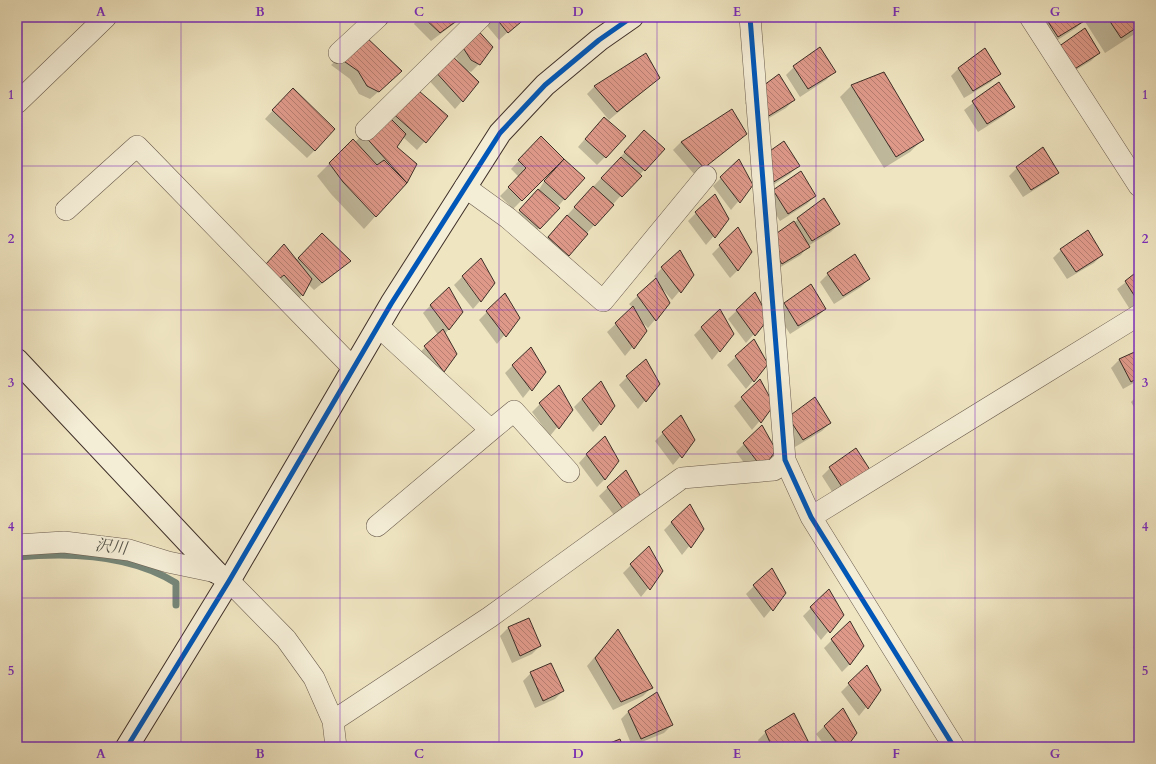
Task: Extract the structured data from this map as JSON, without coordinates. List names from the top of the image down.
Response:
{
  "water": ["沢川"],
  "grid": {
    "columns": [
      "A",
      "B",
      "C",
      "D",
      "E",
      "F",
      "G"
    ],
    "rows": [
      "1",
      "2",
      "3",
      "4",
      "5"
    ]
  }
}
